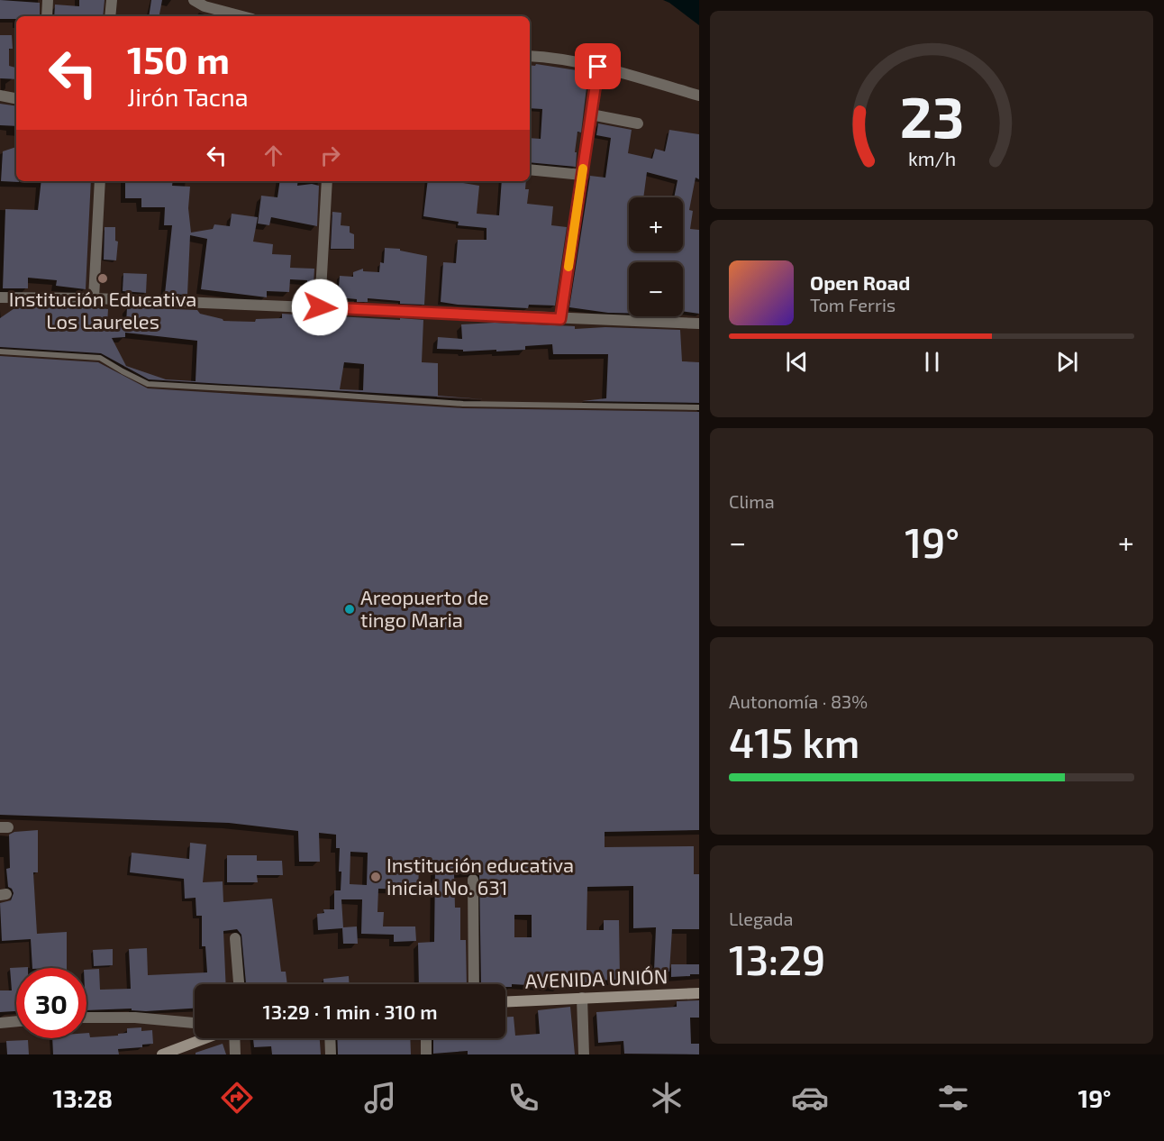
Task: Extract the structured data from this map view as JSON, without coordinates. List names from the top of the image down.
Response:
{
  "streets": {
    "main road": ["AVENIDA UNIÓN"]
  },
  "places": ["Institución Educativa Los Laureles", "Areopuerto de tingo Maria", "Institución educativa inicial No. 631"],
  "page": {
    "turn": ["150 m", "Jirón Tacna"],
    "map_buttons": ["+", "−"],
    "song": ["Open Road", "Tom Ferris"],
    "tile": [
      "Clima",
      ["Autonomía · 83%", "415 km"],
      ["Llegada", "13:29"]
    ],
    "heat": ["−", "19°", "+"],
    "limit": "30",
    "trip": "13:29 · 1 min · 310 m",
    "tabs": ["13:28", "19°"],
    "gauge": ["23", "km/h"]
  }
}
